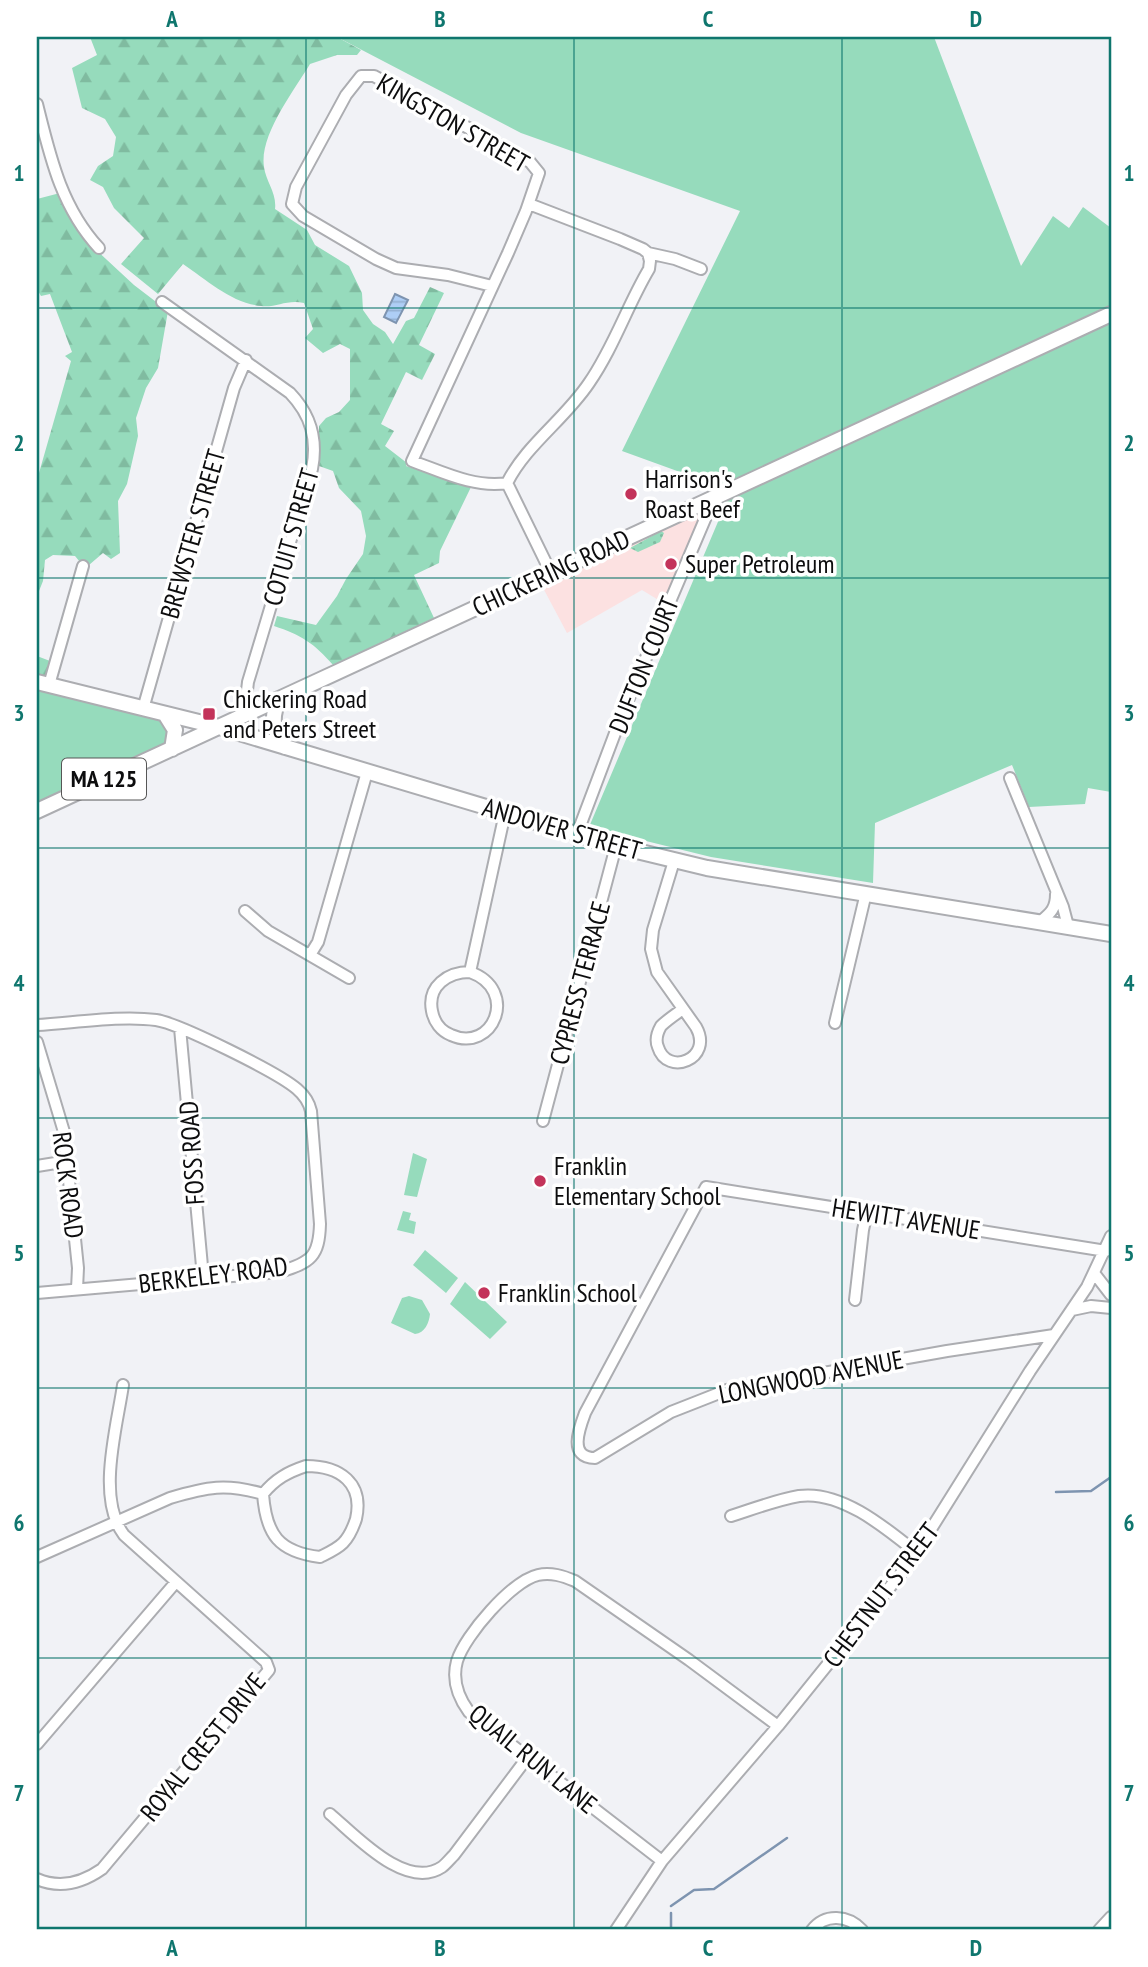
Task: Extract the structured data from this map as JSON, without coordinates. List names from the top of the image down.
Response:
{
  "streets": {
    "main road": ["CHICKERING ROAD", "MA 125", "ANDOVER STREET"],
    "street": [
      "KINGSTON STREET",
      "BREWSTER STREET",
      "COTUIT STREET",
      "DUFTON COURT",
      "CYPRESS TERRACE",
      "FOSS ROAD",
      "ROCK ROAD",
      "HEWITT AVENUE",
      "BERKELEY ROAD",
      "LONGWOOD AVENUE",
      "CHESTNUT STREET",
      "ROYAL CREST DRIVE",
      "QUAIL RUN LANE"
    ]
  },
  "crossings": [
    ["BREWSTER STREET", "COTUIT STREET"],
    ["BREWSTER STREET", "ANDOVER STREET"],
    ["COTUIT STREET", "CHICKERING ROAD"],
    ["CHICKERING ROAD", "DUFTON COURT"],
    ["CHICKERING ROAD", "MA 125"],
    ["CHICKERING ROAD", "ANDOVER STREET"],
    ["DUFTON COURT", "ANDOVER STREET"],
    ["MA 125", "ANDOVER STREET"],
    ["ANDOVER STREET", "CYPRESS TERRACE"],
    ["FOSS ROAD", "BERKELEY ROAD"],
    ["ROCK ROAD", "BERKELEY ROAD"],
    ["HEWITT AVENUE", "LONGWOOD AVENUE"],
    ["HEWITT AVENUE", "CHESTNUT STREET"],
    ["LONGWOOD AVENUE", "CHESTNUT STREET"],
    ["CHESTNUT STREET", "QUAIL RUN LANE"]
  ],
  "places": {
    "other": [
      "Harrison's Roast Beef",
      "Super Petroleum",
      "Franklin Elementary School",
      "Franklin School"
    ],
    "transit": ["Chickering Road and Peters Street"]
  },
  "grid": {
    "columns": [
      "A",
      "B",
      "C",
      "D"
    ],
    "rows": [
      "1",
      "2",
      "3",
      "4",
      "5",
      "6",
      "7"
    ]
  }
}
